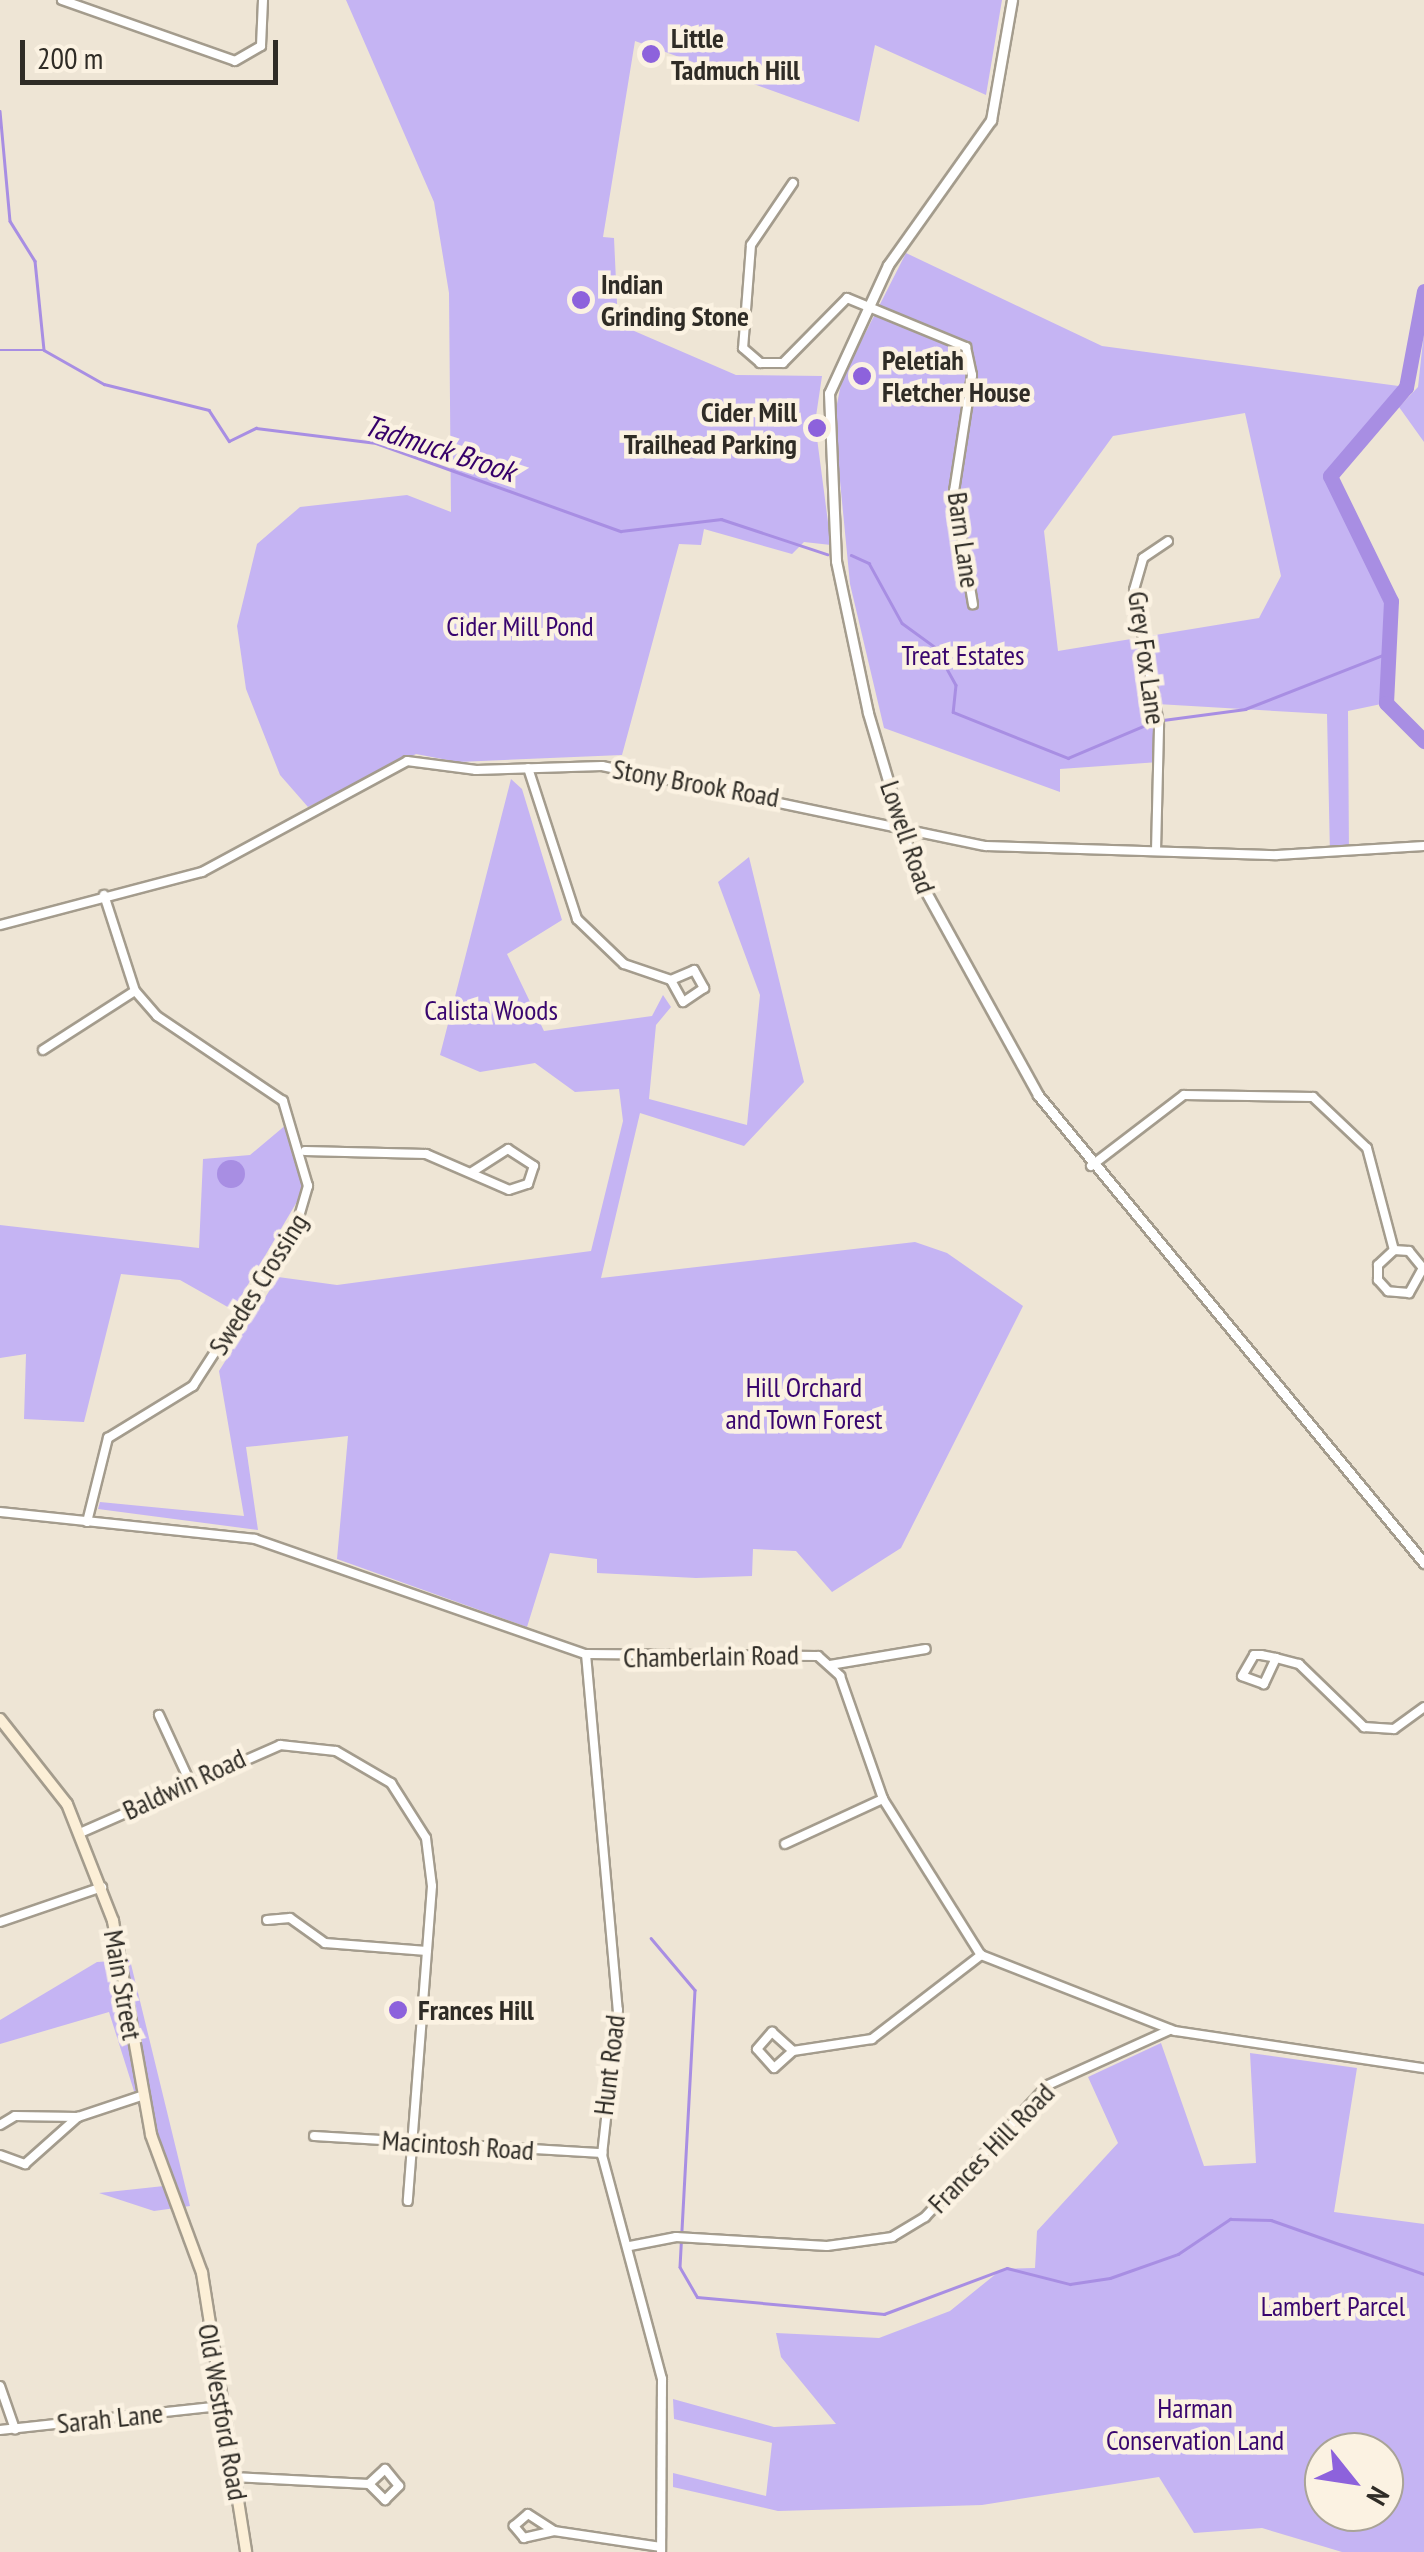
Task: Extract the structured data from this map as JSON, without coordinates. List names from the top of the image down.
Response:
{
  "streets": {
    "main road": ["Main Street", "Old Westford Road"],
    "street": [
      "Barn Lane",
      "Grey Fox Lane",
      "Stony Brook Road",
      "Lowell Road",
      "Swedes Crossing",
      "Chamberlain Road",
      "Baldwin Road",
      "Hunt Road",
      "Macintosh Road",
      "Frances Hill Road",
      "Sarah Lane"
    ]
  },
  "crossings": [
    ["Barn Lane", "Lowell Road"],
    ["Grey Fox Lane", "Stony Brook Road"],
    ["Stony Brook Road", "Lowell Road"],
    ["Stony Brook Road", "Swedes Crossing"],
    ["Swedes Crossing", "Chamberlain Road"],
    ["Chamberlain Road", "Hunt Road"],
    ["Baldwin Road", "Main Street"],
    ["Baldwin Road", "Macintosh Road"],
    ["Main Street", "Old Westford Road"],
    ["Hunt Road", "Macintosh Road"],
    ["Hunt Road", "Frances Hill Road"],
    ["Old Westford Road", "Sarah Lane"]
  ],
  "water": ["Tadmuck Brook"],
  "parks": [
    "Cider Mill Pond",
    "Treat Estates",
    "Calista Woods",
    "Hill Orchard and Town Forest",
    "Lambert Parcel",
    "Harman Conservation Land"
  ],
  "places": [
    "Little Tadmuch Hill",
    "Indian Grinding Stone",
    "Peletiah Fletcher House",
    "Cider Mill Trailhead Parking",
    "Frances Hill"
  ],
  "scale_bar": "200 m",
  "north": "bottom right"
}
